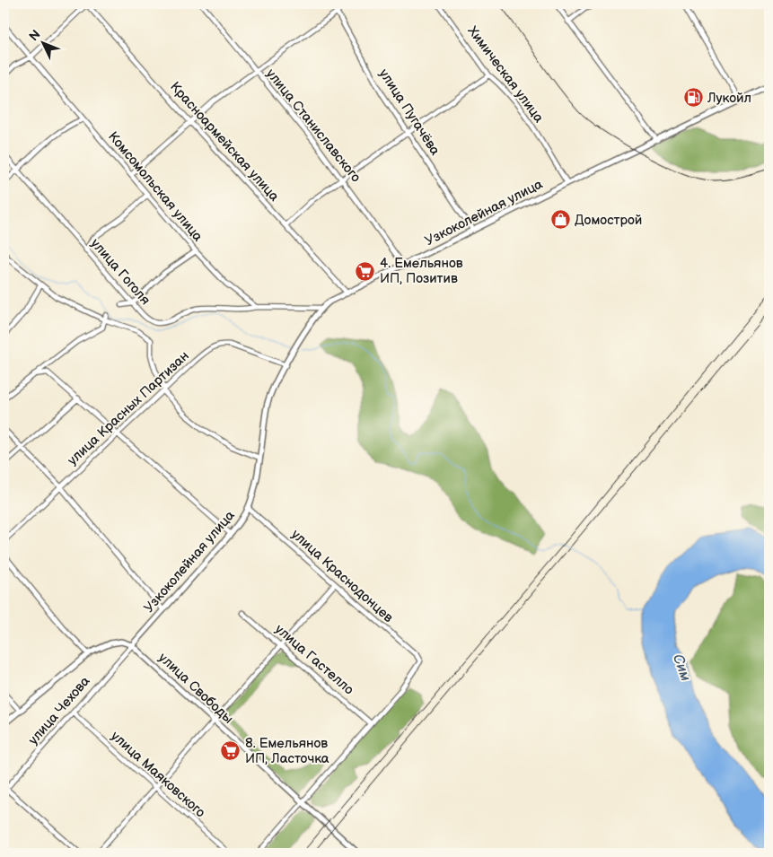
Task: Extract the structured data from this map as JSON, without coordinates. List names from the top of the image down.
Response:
{
  "streets": {
    "street": [
      "Химическая улица",
      "улица Пугачёва",
      "улица Станиславского",
      "Красноармейская улица",
      "Комсомольская улица",
      "Узкоколейная улица",
      "улица Гоголя",
      "улица Красных Партизан",
      "улица Краснодонцев",
      "улица Гастелло",
      "улица Свободы",
      "улица Чехова",
      "улица Маяковского"
    ]
  },
  "crossings": [
    ["Химическая улица", "Узкоколейная улица"],
    ["улица Пугачёва", "Узкоколейная улица"],
    ["улица Станиславского", "Узкоколейная улица"],
    ["Красноармейская улица", "Узкоколейная улица"],
    ["Комсомольская улица", "улица Гоголя"],
    ["Узкоколейная улица", "улица Красных Партизан"],
    ["Узкоколейная улица", "улица Краснодонцев"],
    ["Узкоколейная улица", "улица Свободы"],
    ["Узкоколейная улица", "улица Чехова"],
    ["улица Краснодонцев", "улица Гастелло"],
    ["улица Свободы", "улица Чехова"],
    ["улица Чехова", "улица Маяковского"]
  ],
  "water": ["Сим"],
  "places": {
    "fuel station": ["Лукойл"],
    "shop": ["Домострой"],
    "supermarket": ["4. Емельянов ИП, Позитив", "8. Емельянов ИП, Ласточка"]
  },
  "north": "top left"
}
